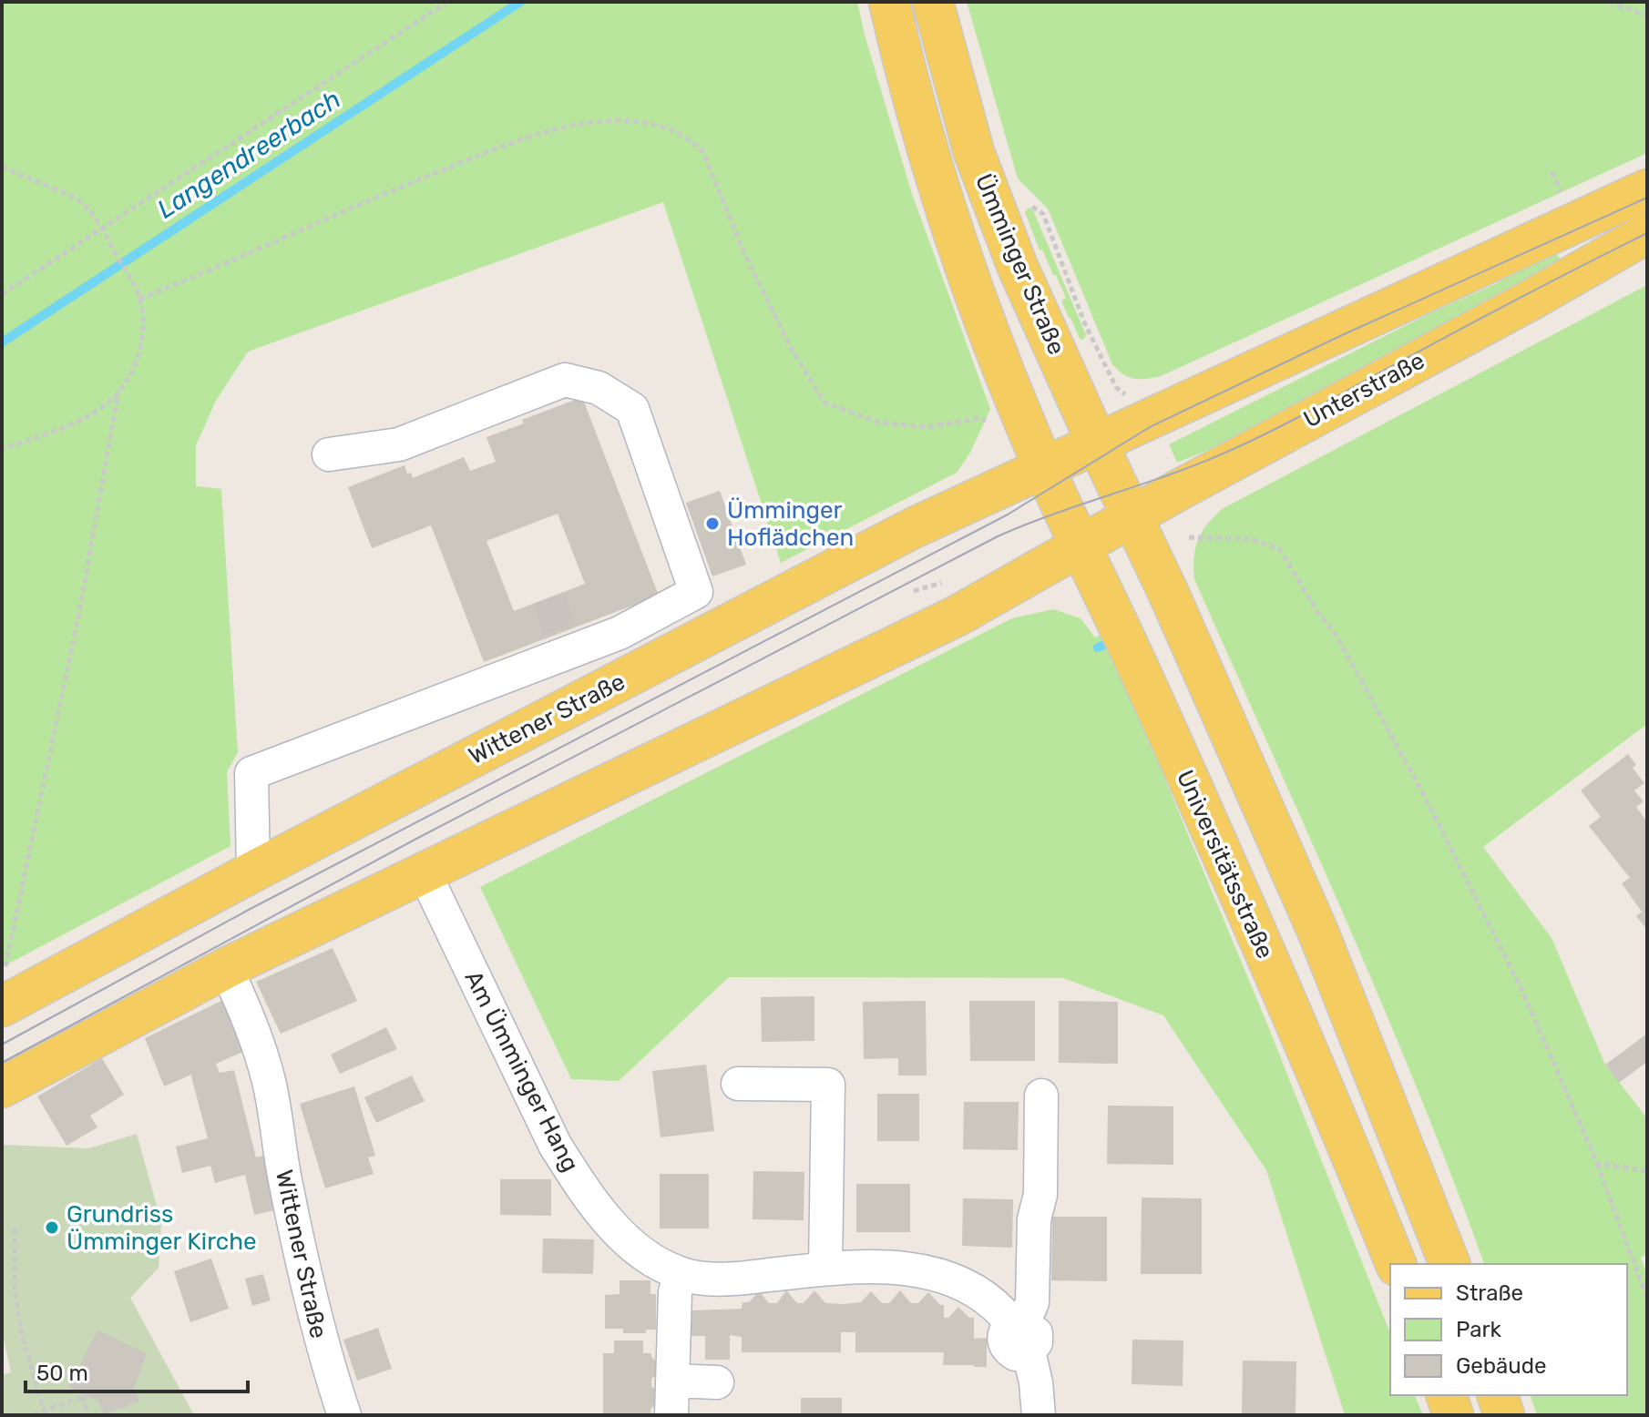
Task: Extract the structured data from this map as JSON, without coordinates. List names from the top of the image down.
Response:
{
  "streets": {
    "main road": [
      "Ümminger Straße",
      "Unterstraße",
      "Wittener Straße",
      "Universitätsstraße"
    ],
    "street": ["Am Ümminger Hang"]
  },
  "crossings": [
    ["Ümminger Straße", "Unterstraße"],
    ["Ümminger Straße", "Wittener Straße"],
    ["Ümminger Straße", "Universitätsstraße"],
    ["Unterstraße", "Universitätsstraße"],
    ["Wittener Straße", "Universitätsstraße"]
  ],
  "water": ["Langendreerbach"],
  "places": ["Ümminger Hoflädchen", "Grundriss Ümminger Kirche"],
  "legend": ["Straße", "Park", "Gebäude"],
  "scale_bar": "50 m"
}
